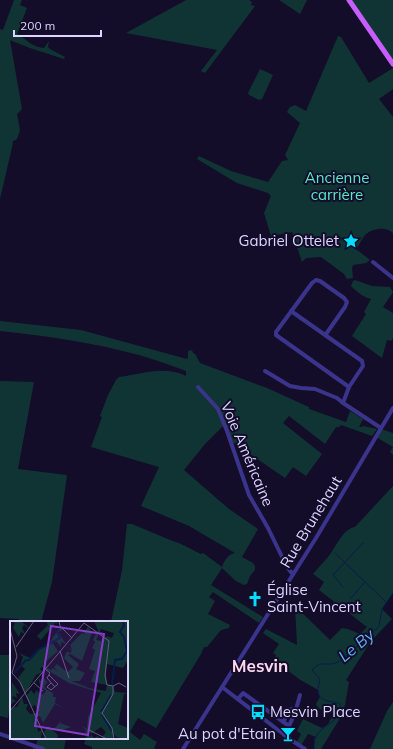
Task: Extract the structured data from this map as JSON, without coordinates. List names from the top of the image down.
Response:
{
  "streets": {
    "street": ["Voie Américaine", "Rue Brunehaut"]
  },
  "crossings": [
    ["Voie Américaine", "Rue Brunehaut"]
  ],
  "districts": ["Mesvin"],
  "water": ["Le By"],
  "parks": ["Ancienne carrière"],
  "places": {
    "place": ["Gabriel Ottelet"],
    "church": ["Église Saint-Vincent"],
    "bus stop": ["Mesvin Place"],
    "bar": ["Au pot d'Etain"]
  },
  "scale_bar": "200 m"
}
